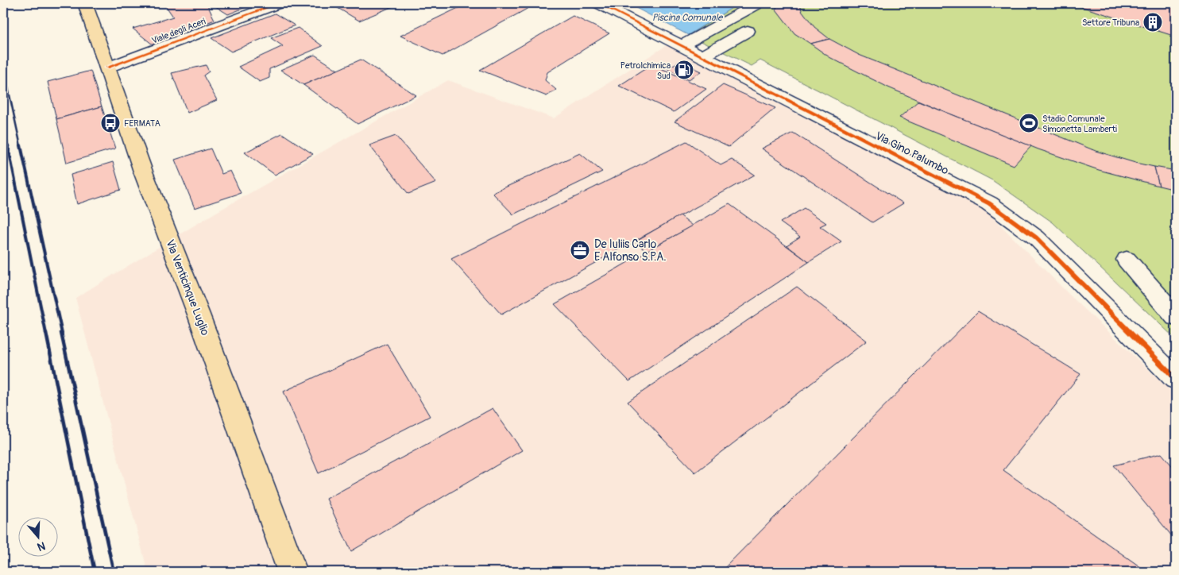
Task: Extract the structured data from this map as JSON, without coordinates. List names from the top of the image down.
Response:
{
  "streets": {
    "main road": ["Via Venticinque Luglio"],
    "street": ["Viale degli Aceri", "Via Gino Palumbo"]
  },
  "crossings": [
    ["Viale degli Aceri", "Via Venticinque Luglio"]
  ],
  "water": ["Piscina Comunale"],
  "places": {
    "building": ["Settore Tribuna"],
    "fuel station": ["Petrolchimica Sud"],
    "bus stop": ["FERMATA"],
    "sports": ["Stadio Comunale Simonetta Lamberti"],
    "office": ["De Iuliis Carlo E Alfonso S.P.A."]
  },
  "north": "bottom"
}
